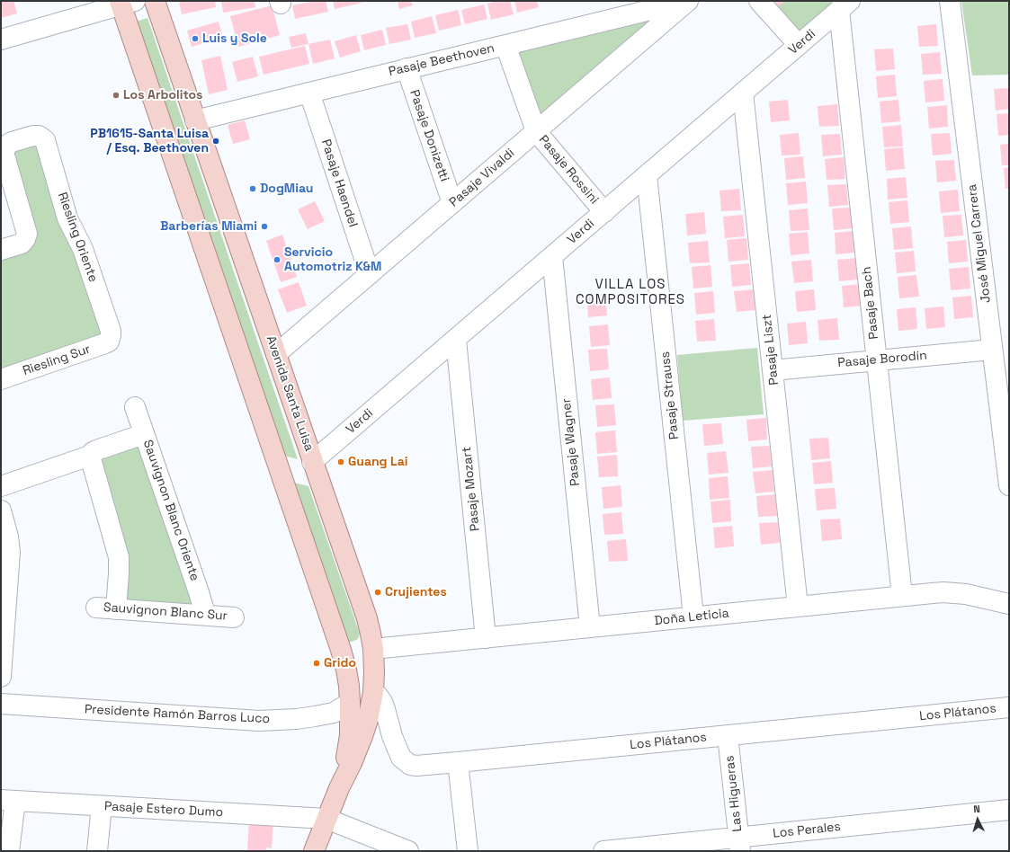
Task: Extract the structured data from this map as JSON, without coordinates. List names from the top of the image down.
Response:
{
  "streets": {
    "main road": ["Avenida Santa Luisa"],
    "street": [
      "Verdi",
      "Pasaje Beethoven",
      "Pasaje Donizetti",
      "Pasaje Rossini",
      "Pasaje Vivaldi",
      "Pasaje Haendel",
      "Riesling Oriente",
      "José Miguel Carrera",
      "Pasaje Bach",
      "Pasaje Liszt",
      "Pasaje Borodín",
      "Riesling Sur",
      "Pasaje Strauss",
      "Pasaje Wagner",
      "Pasaje Mozart",
      "Sauvignon Blanc Oriente",
      "Sauvignon Blanc Sur",
      "Doña Leticia",
      "Los Plátanos",
      "Presidente Ramón Barros Luco",
      "Las Higueras",
      "Pasaje Estero Dumo",
      "Los Perales"
    ]
  },
  "crossings": [
    ["Verdi", "Pasaje Rossini"],
    ["Verdi", "Pasaje Bach"],
    ["Verdi", "Pasaje Liszt"],
    ["Verdi", "Avenida Santa Luisa"],
    ["Verdi", "Pasaje Strauss"],
    ["Verdi", "Pasaje Wagner"],
    ["Verdi", "Pasaje Mozart"],
    ["Pasaje Beethoven", "Pasaje Donizetti"],
    ["Pasaje Beethoven", "Pasaje Rossini"],
    ["Pasaje Beethoven", "Pasaje Vivaldi"],
    ["Pasaje Beethoven", "Pasaje Haendel"],
    ["Pasaje Beethoven", "Avenida Santa Luisa"],
    ["Pasaje Donizetti", "Pasaje Vivaldi"],
    ["Pasaje Rossini", "Pasaje Vivaldi"],
    ["Pasaje Vivaldi", "Pasaje Haendel"],
    ["Pasaje Vivaldi", "Avenida Santa Luisa"],
    ["Riesling Oriente", "Riesling Sur"],
    ["José Miguel Carrera", "Pasaje Borodín"],
    ["Pasaje Bach", "Pasaje Borodín"],
    ["Pasaje Bach", "Doña Leticia"],
    ["Pasaje Liszt", "Pasaje Borodín"],
    ["Pasaje Liszt", "Doña Leticia"],
    ["Avenida Santa Luisa", "Doña Leticia"],
    ["Avenida Santa Luisa", "Los Plátanos"],
    ["Avenida Santa Luisa", "Presidente Ramón Barros Luco"],
    ["Avenida Santa Luisa", "Pasaje Estero Dumo"],
    ["Pasaje Strauss", "Doña Leticia"],
    ["Pasaje Wagner", "Doña Leticia"],
    ["Pasaje Mozart", "Doña Leticia"],
    ["Sauvignon Blanc Oriente", "Sauvignon Blanc Sur"],
    ["Los Plátanos", "Las Higueras"],
    ["Las Higueras", "Los Perales"]
  ],
  "districts": ["VILLA LOS COMPOSITORES"],
  "places": [
    "Luis y Sole",
    "Los Arbolitos",
    "PB1615-Santa Luisa / Esq. Beethoven",
    "DogMiau",
    "Barberías Miami",
    "Servicio Automotriz K&M",
    "Guang Lai",
    "Crujientes",
    "Grido"
  ],
  "north": "top"
}
